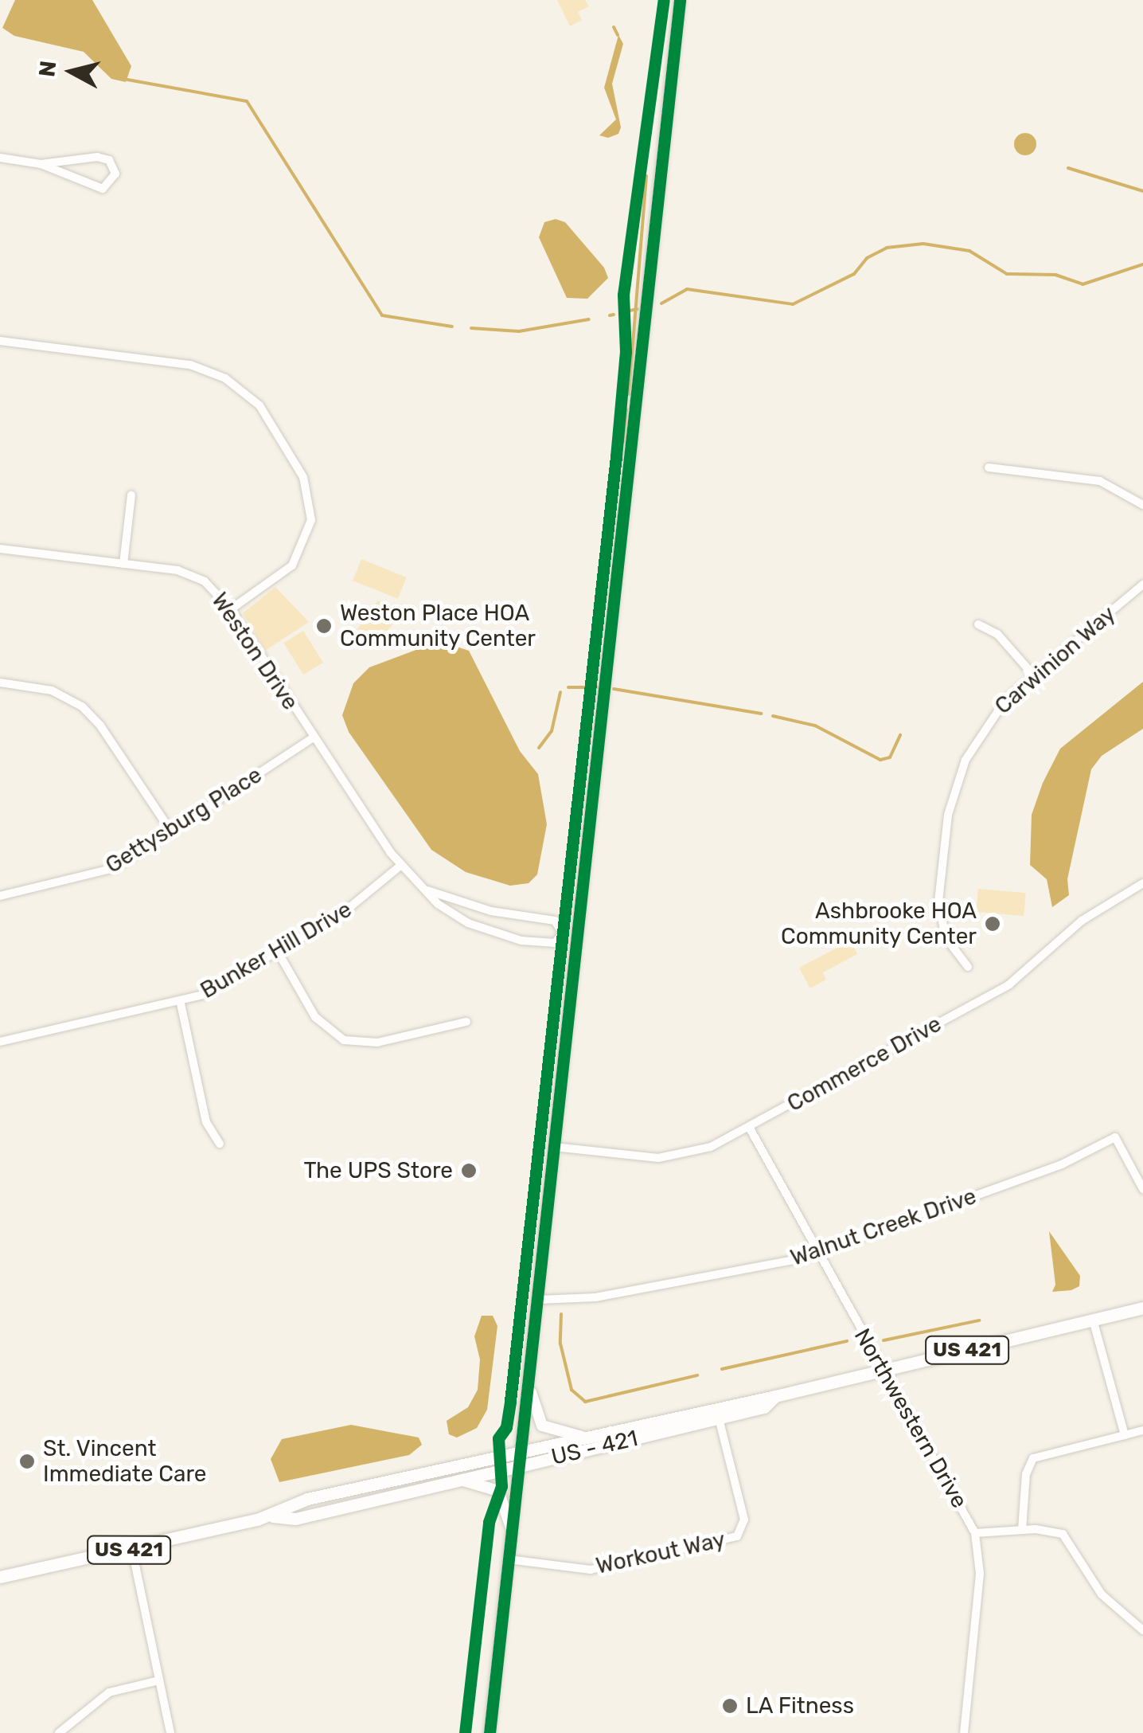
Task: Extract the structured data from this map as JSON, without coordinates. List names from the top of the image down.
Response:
{
  "streets": {
    "main road": ["US 421", "US - 421"],
    "street": [
      "Weston Drive",
      "Carwinion Way",
      "Gettysburg Place",
      "Bunker Hill Drive",
      "Commerce Drive",
      "Walnut Creek Drive",
      "Northwestern Drive",
      "Workout Way"
    ]
  },
  "crossings": [
    ["Weston Drive", "Gettysburg Place"],
    ["Weston Drive", "Bunker Hill Drive"],
    ["Commerce Drive", "Northwestern Drive"],
    ["Walnut Creek Drive", "Northwestern Drive"],
    ["Northwestern Drive", "US - 421"],
    ["US - 421", "Workout Way"]
  ],
  "places": [
    "Weston Place HOA Community Center",
    "Ashbrooke HOA Community Center",
    "The UPS Store",
    "St. Vincent Immediate Care",
    "LA Fitness"
  ],
  "north": "left"
}
